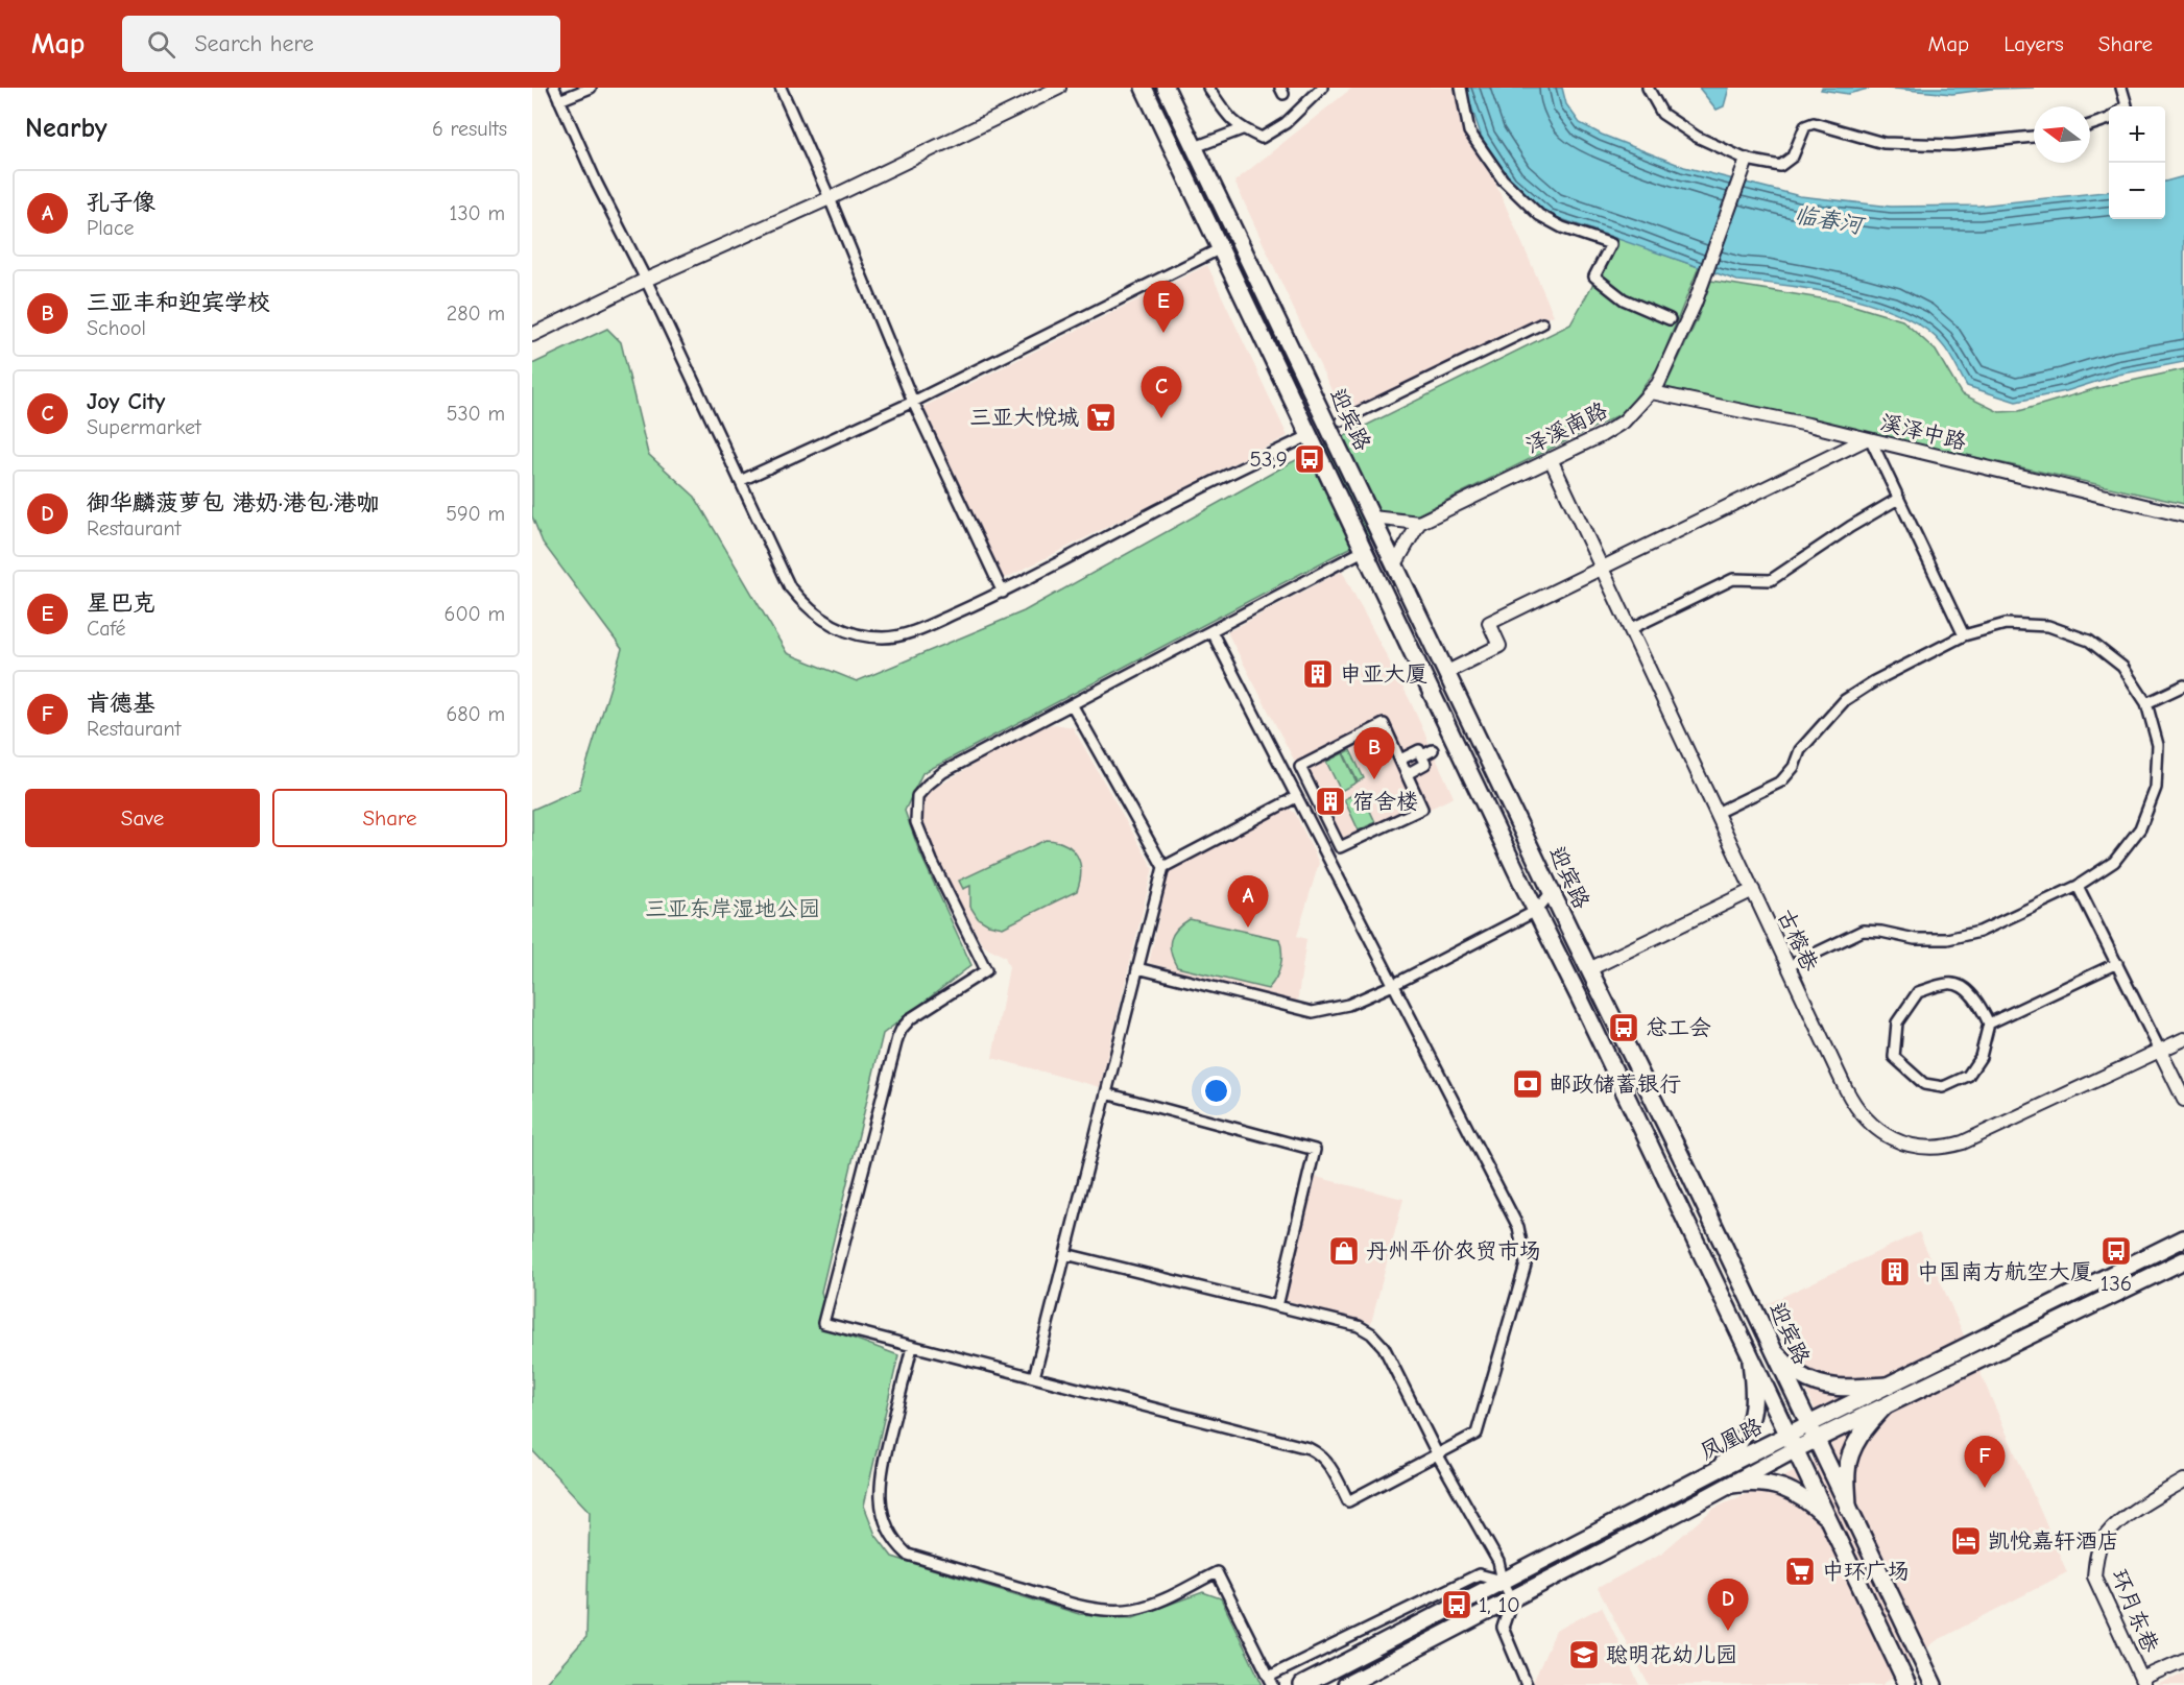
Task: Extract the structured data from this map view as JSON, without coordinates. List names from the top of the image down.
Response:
{
  "streets": {
    "main road": ["迎宾路", "凤凰路"],
    "street": [
      "泽溪南路",
      "溪泽中路",
      "古榕巷",
      "环月东巷"
    ]
  },
  "crossings": [
    ["迎宾路", "凤凰路"],
    ["泽溪南路", "溪泽中路"],
    ["泽溪南路", "古榕巷"]
  ],
  "water": ["临春河"],
  "parks": ["三亚东岸湿地公园"],
  "places": {
    "supermarket": ["三亚大悦城", "中环广场"],
    "bus stop": [
      "53,9",
      "总工会",
      "136",
      "1, 10"
    ],
    "building": ["申亚大厦", "宿舍楼", "中国南方航空大厦"],
    "bank": ["邮政储蓄银行"],
    "shop": ["丹州平价农贸市场"],
    "hotel": ["凯悦嘉轩酒店"],
    "school or university": ["聪明花幼儿园"]
  },
  "north": "left",
  "page": {
    "header": "Map",
    "search": "Search here",
    "nav": ["Map", "Layers", "Share"],
    "heading": ["Nearby", "6 results"],
    "map_buttons": ["+", "−"],
    "list": [
      {
        "mark": "A",
        "name": "孔子像",
        "note": "Place",
        "value": "130 m"
      },
      {
        "mark": "B",
        "name": "三亚丰和迎宾学校",
        "note": "School",
        "value": "280 m"
      },
      {
        "mark": "C",
        "name": "Joy City",
        "note": "Supermarket",
        "value": "530 m"
      },
      {
        "mark": "D",
        "name": "御华麟菠萝包 港奶·港包·港咖",
        "note": "Restaurant",
        "value": "590 m"
      },
      {
        "mark": "E",
        "name": "星巴克",
        "note": "Café",
        "value": "600 m"
      },
      {
        "mark": "F",
        "name": "肯德基",
        "note": "Restaurant",
        "value": "680 m"
      }
    ],
    "pins": [
      "E",
      "C",
      "B",
      "A",
      "F",
      "D"
    ],
    "buttons": ["Save", "Share"]
  }
}
